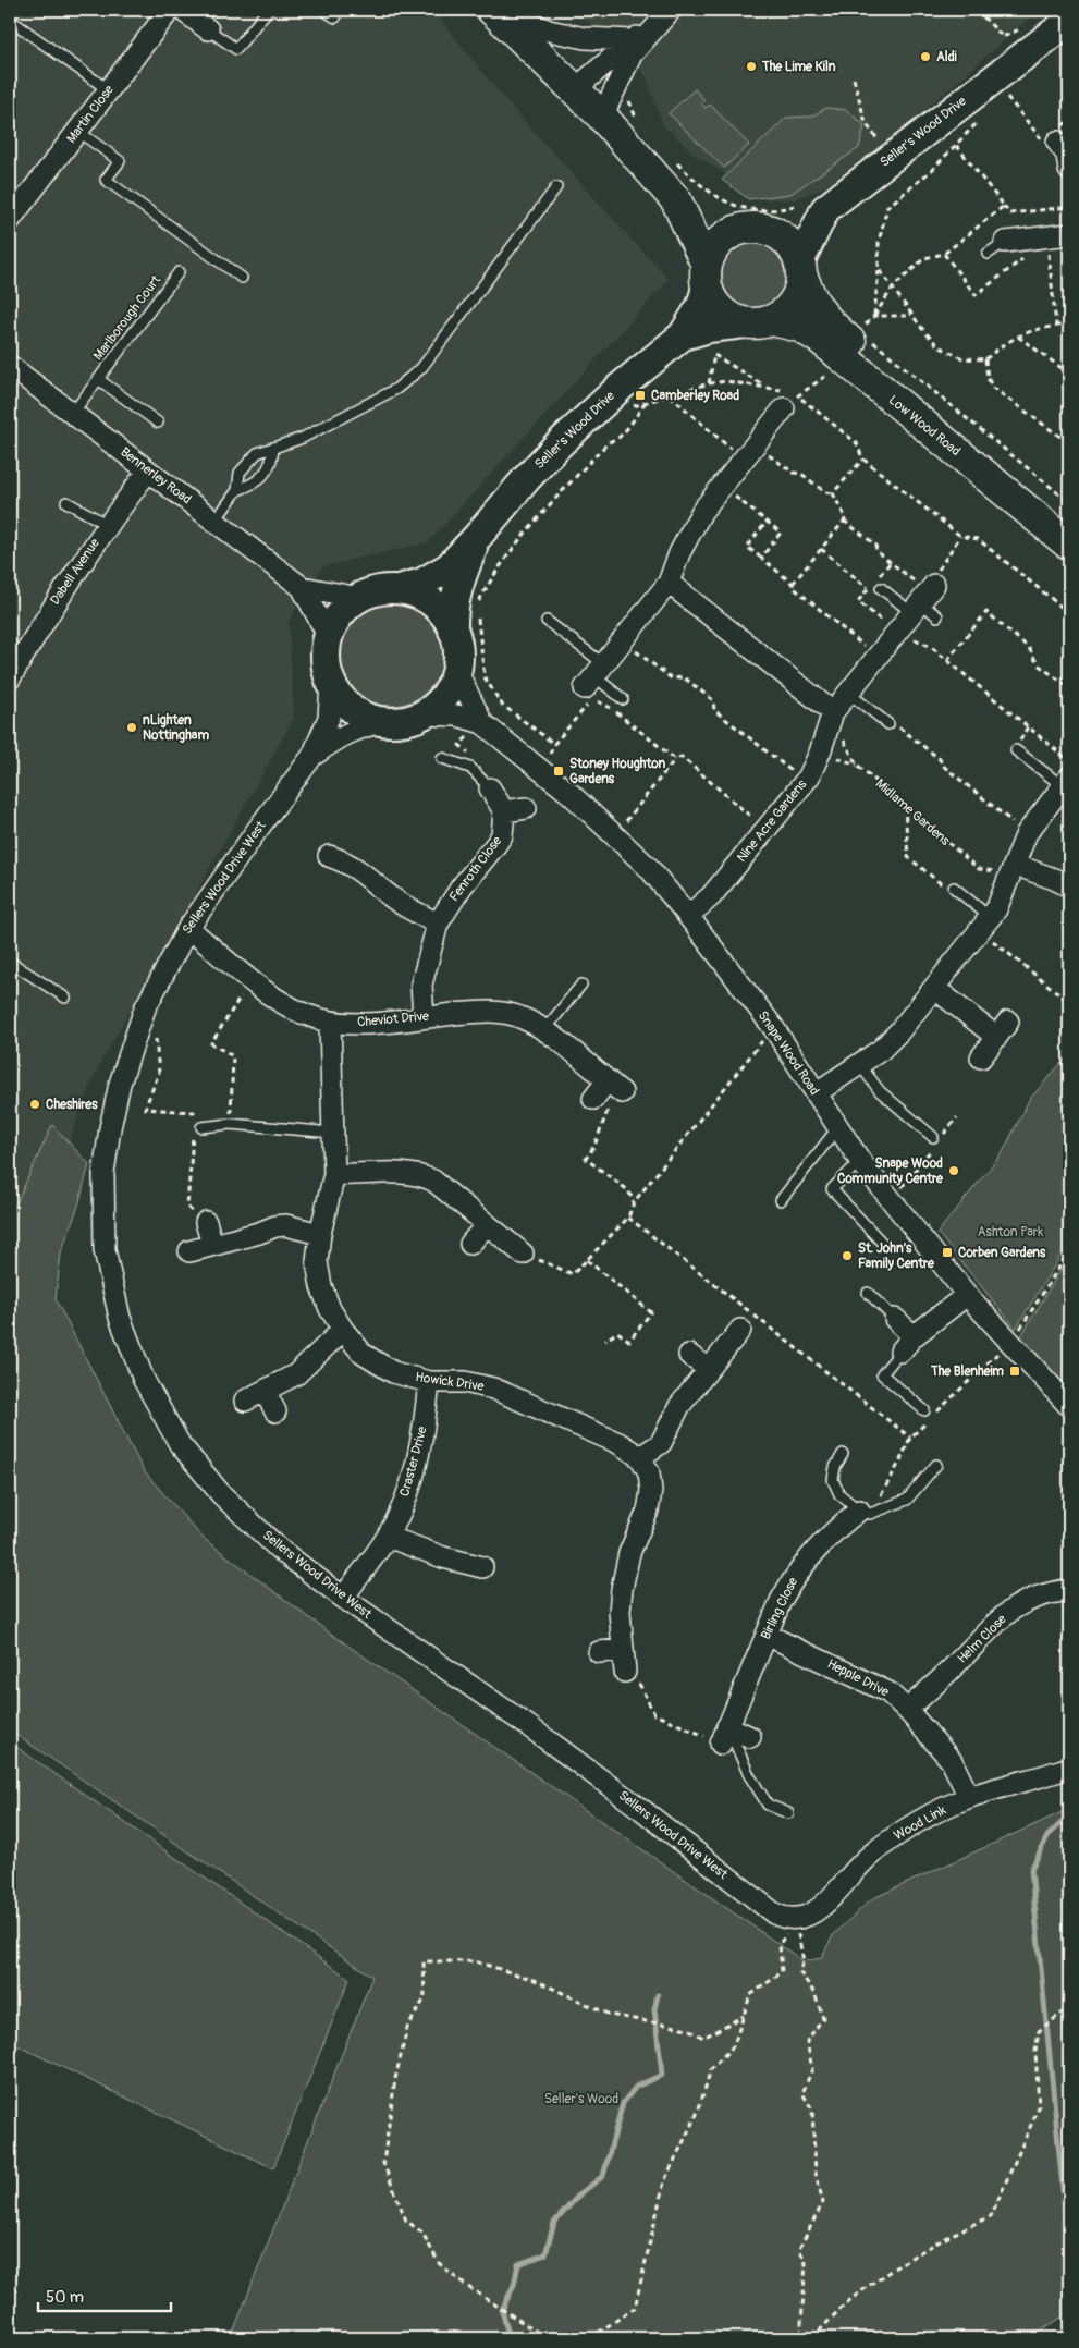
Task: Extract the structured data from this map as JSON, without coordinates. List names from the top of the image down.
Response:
{
  "streets": {
    "main road": ["Low Wood Road"],
    "street": [
      "Martin Close",
      "Seller's Wood Drive",
      "Bennerley Road",
      "Dabell Avenue",
      "Nine Acre Gardens",
      "Fenroth Close",
      "Sellers Wood Drive West",
      "Cheviot Drive",
      "Snape Wood Road",
      "Howick Drive",
      "Craster Drive",
      "Birling Close",
      "Helm Close",
      "Hepple Drive",
      "Wood Link"
    ],
    "lane": ["Marlborough Court"],
    "path": ["Midlame Gardens"]
  },
  "crossings": [
    ["Seller's Wood Drive", "Low Wood Road"],
    ["Seller's Wood Drive", "Bennerley Road"],
    ["Seller's Wood Drive", "Sellers Wood Drive West"],
    ["Seller's Wood Drive", "Snape Wood Road"],
    ["Marlborough Court", "Bennerley Road"],
    ["Bennerley Road", "Dabell Avenue"],
    ["Bennerley Road", "Sellers Wood Drive West"],
    ["Bennerley Road", "Snape Wood Road"],
    ["Midlame Gardens", "Nine Acre Gardens"],
    ["Nine Acre Gardens", "Snape Wood Road"],
    ["Fenroth Close", "Cheviot Drive"],
    ["Sellers Wood Drive West", "Cheviot Drive"],
    ["Sellers Wood Drive West", "Snape Wood Road"],
    ["Sellers Wood Drive West", "Craster Drive"],
    ["Sellers Wood Drive West", "Wood Link"],
    ["Cheviot Drive", "Howick Drive"],
    ["Howick Drive", "Craster Drive"],
    ["Birling Close", "Hepple Drive"],
    ["Helm Close", "Hepple Drive"],
    ["Hepple Drive", "Wood Link"]
  ],
  "parks": ["Ashton Park", "Seller's Wood"],
  "places": {
    "other": [
      "Aldi",
      "The Lime Kiln",
      "nLighten Nottingham",
      "Cheshires",
      "Snape Wood Community Centre",
      "St. John's Family Centre"
    ],
    "transit": [
      "Camberley Road",
      "Stoney Houghton Gardens",
      "Corben Gardens",
      "The Blenheim"
    ]
  },
  "scale_bar": "50 m"
}
